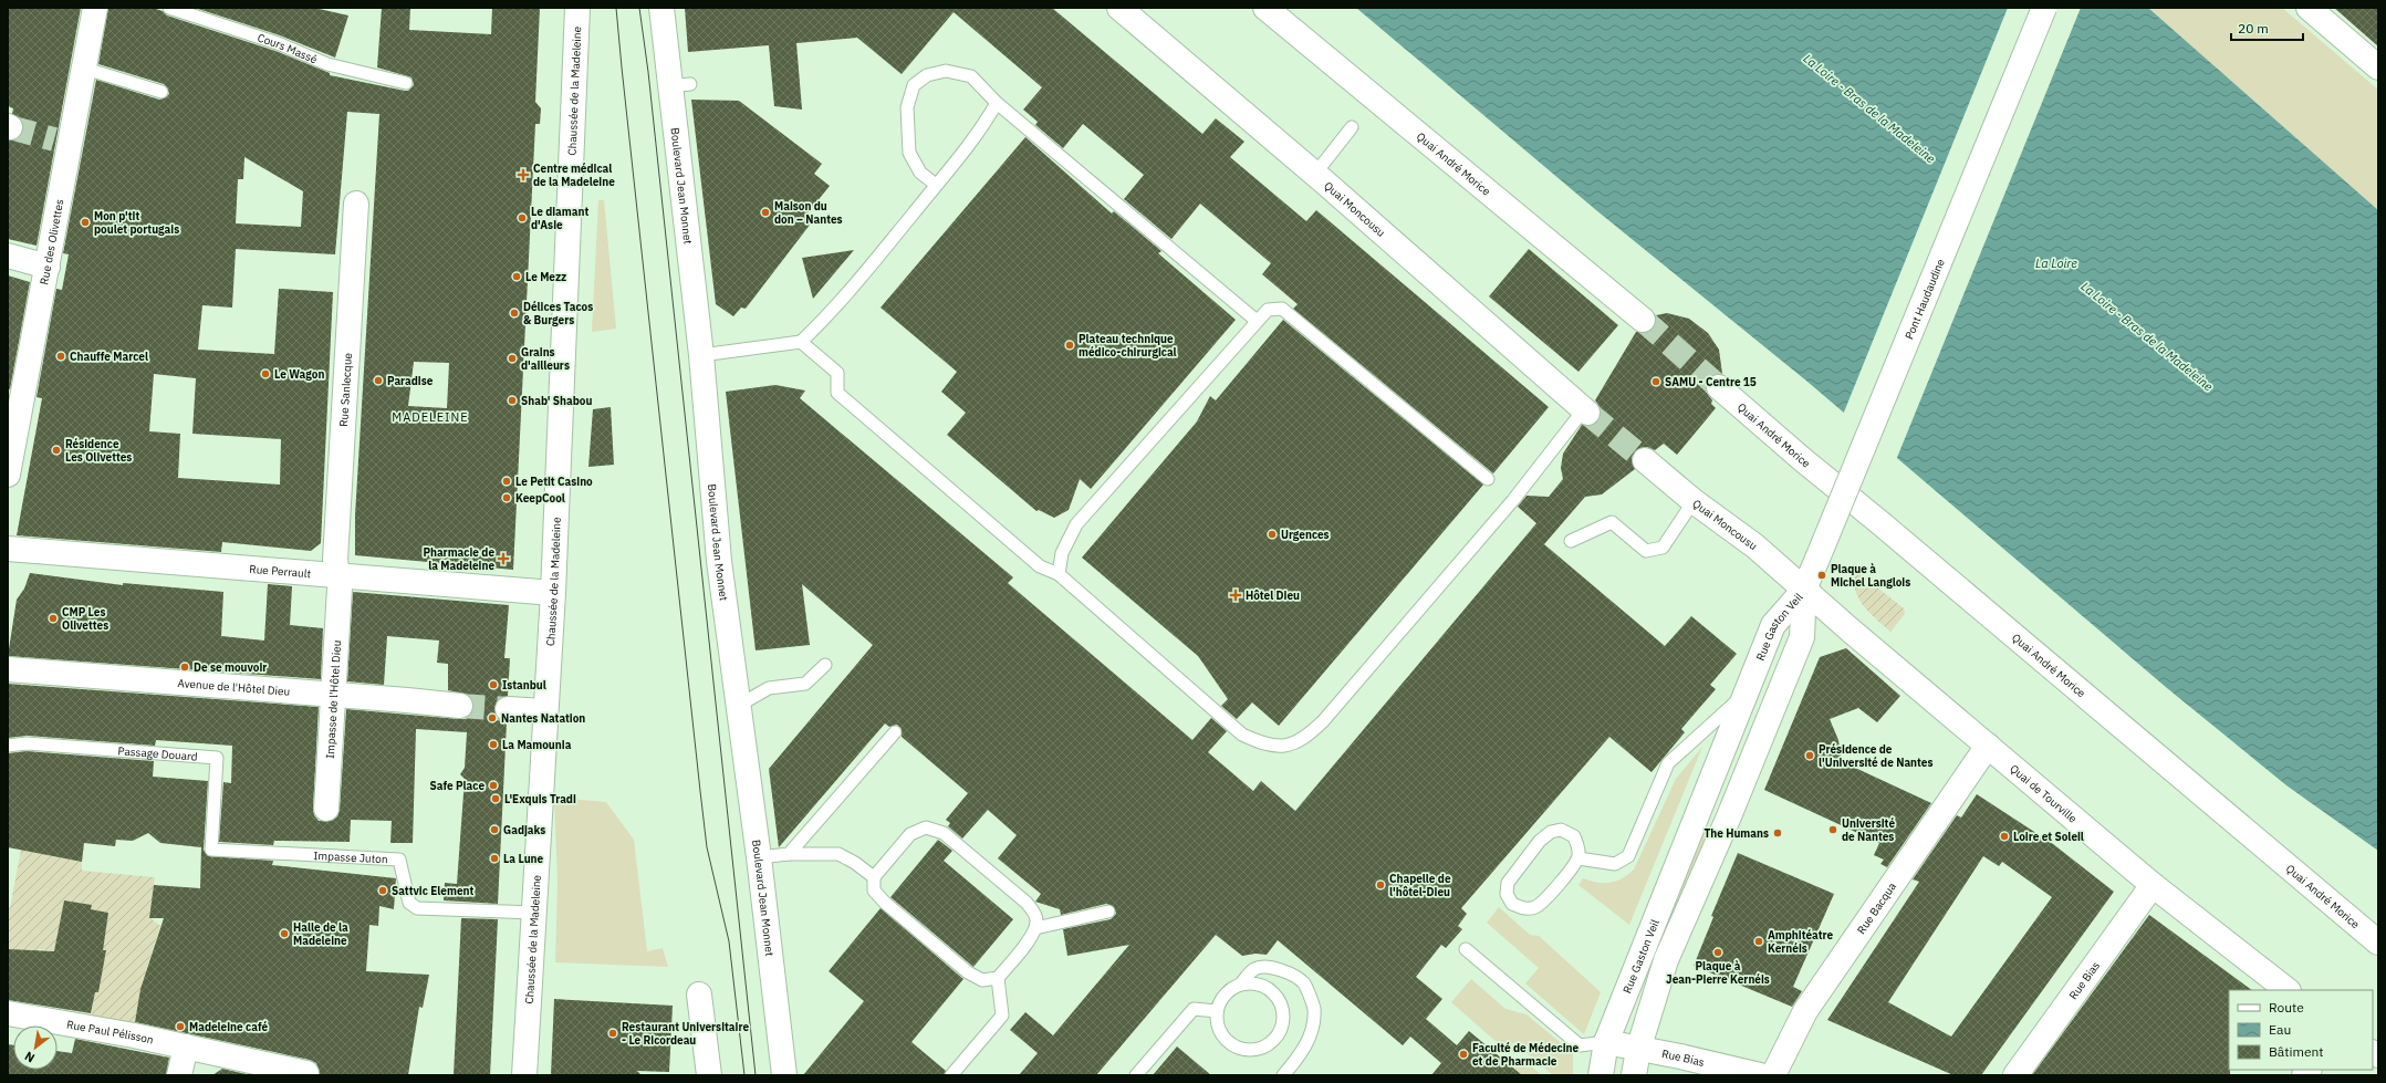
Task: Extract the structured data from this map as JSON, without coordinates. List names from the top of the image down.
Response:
{
  "streets": {
    "main road": [
      "Chaussée de la Madeleine",
      "Quai André Morice",
      "Boulevard Jean Monnet",
      "Quai Moncousu",
      "Rue des Olivettes",
      "Pont Haudaudine",
      "Rue Sanlecque",
      "Rue Perrault",
      "Rue Gaston Veil",
      "Avenue de l'Hôtel Dieu",
      "Impasse de l'Hôtel Dieu",
      "Quai de Tourville",
      "Rue Bacqua",
      "Rue Bias",
      "Rue Paul Pélisson"
    ],
    "lane": ["Cours Massé", "Passage Douard", "Impasse Juton"]
  },
  "crossings": [
    ["Chaussée de la Madeleine", "Rue Perrault"],
    ["Chaussée de la Madeleine", "Impasse Juton"],
    ["Quai Moncousu", "Pont Haudaudine"],
    ["Quai Moncousu", "Rue Gaston Veil"],
    ["Quai Moncousu", "Quai de Tourville"],
    ["Pont Haudaudine", "Rue Gaston Veil"],
    ["Pont Haudaudine", "Quai de Tourville"],
    ["Rue Sanlecque", "Rue Perrault"],
    ["Rue Sanlecque", "Impasse de l'Hôtel Dieu"],
    ["Rue Perrault", "Impasse de l'Hôtel Dieu"],
    ["Rue Gaston Veil", "Quai de Tourville"],
    ["Rue Gaston Veil", "Rue Bias"],
    ["Avenue de l'Hôtel Dieu", "Impasse de l'Hôtel Dieu"],
    ["Passage Douard", "Impasse Juton"],
    ["Quai de Tourville", "Rue Bacqua"],
    ["Quai de Tourville", "Rue Bias"]
  ],
  "districts": ["MADELEINE"],
  "water": ["La Loire - Bras de la Madeleine", "La Loire"],
  "places": {
    "health": ["Centre médical de la Madeleine", "Pharmacie de la Madeleine", "Hôtel Dieu"],
    "other": [
      "Maison du don – Nantes",
      "Le diamant d'Asie",
      "Mon p'tit poulet portugais",
      "Le Mezz",
      "Délices Tacos & Burgers",
      "Plateau technique médico-chirurgical",
      "Chauffe Marcel",
      "Grains d'ailleurs",
      "Le Wagon",
      "Paradise",
      "SAMU - Centre 15",
      "Shab' Shabou",
      "Résidence Les Olivettes",
      "Le Petit Casino",
      "KeepCool",
      "Urgences",
      "Plaque à Michel Langlois",
      "CMP Les Olivettes",
      "De se mouvoir",
      "Istanbul",
      "Nantes Natation",
      "La Mamounia",
      "Présidence de l'Université de Nantes",
      "Safe Place",
      "L'Exquis Tradi",
      "Gadjaks",
      "Université de Nantes",
      "The Humans",
      "Loire et Soleil",
      "La Lune",
      "Chapelle de l'hôtel-Dieu",
      "Sattvic Element",
      "Halle de la Madeleine",
      "Amphitéatre Kernéis",
      "Plaque à Jean-Pierre Kernéis",
      "Madeleine café",
      "Restaurant Universitaire - Le Ricordeau",
      "Faculté de Médecine et de Pharmacie"
    ]
  },
  "legend": ["Route", "Eau", "Bâtiment"],
  "scale_bar": "20 m",
  "north": "bottom left"
}
